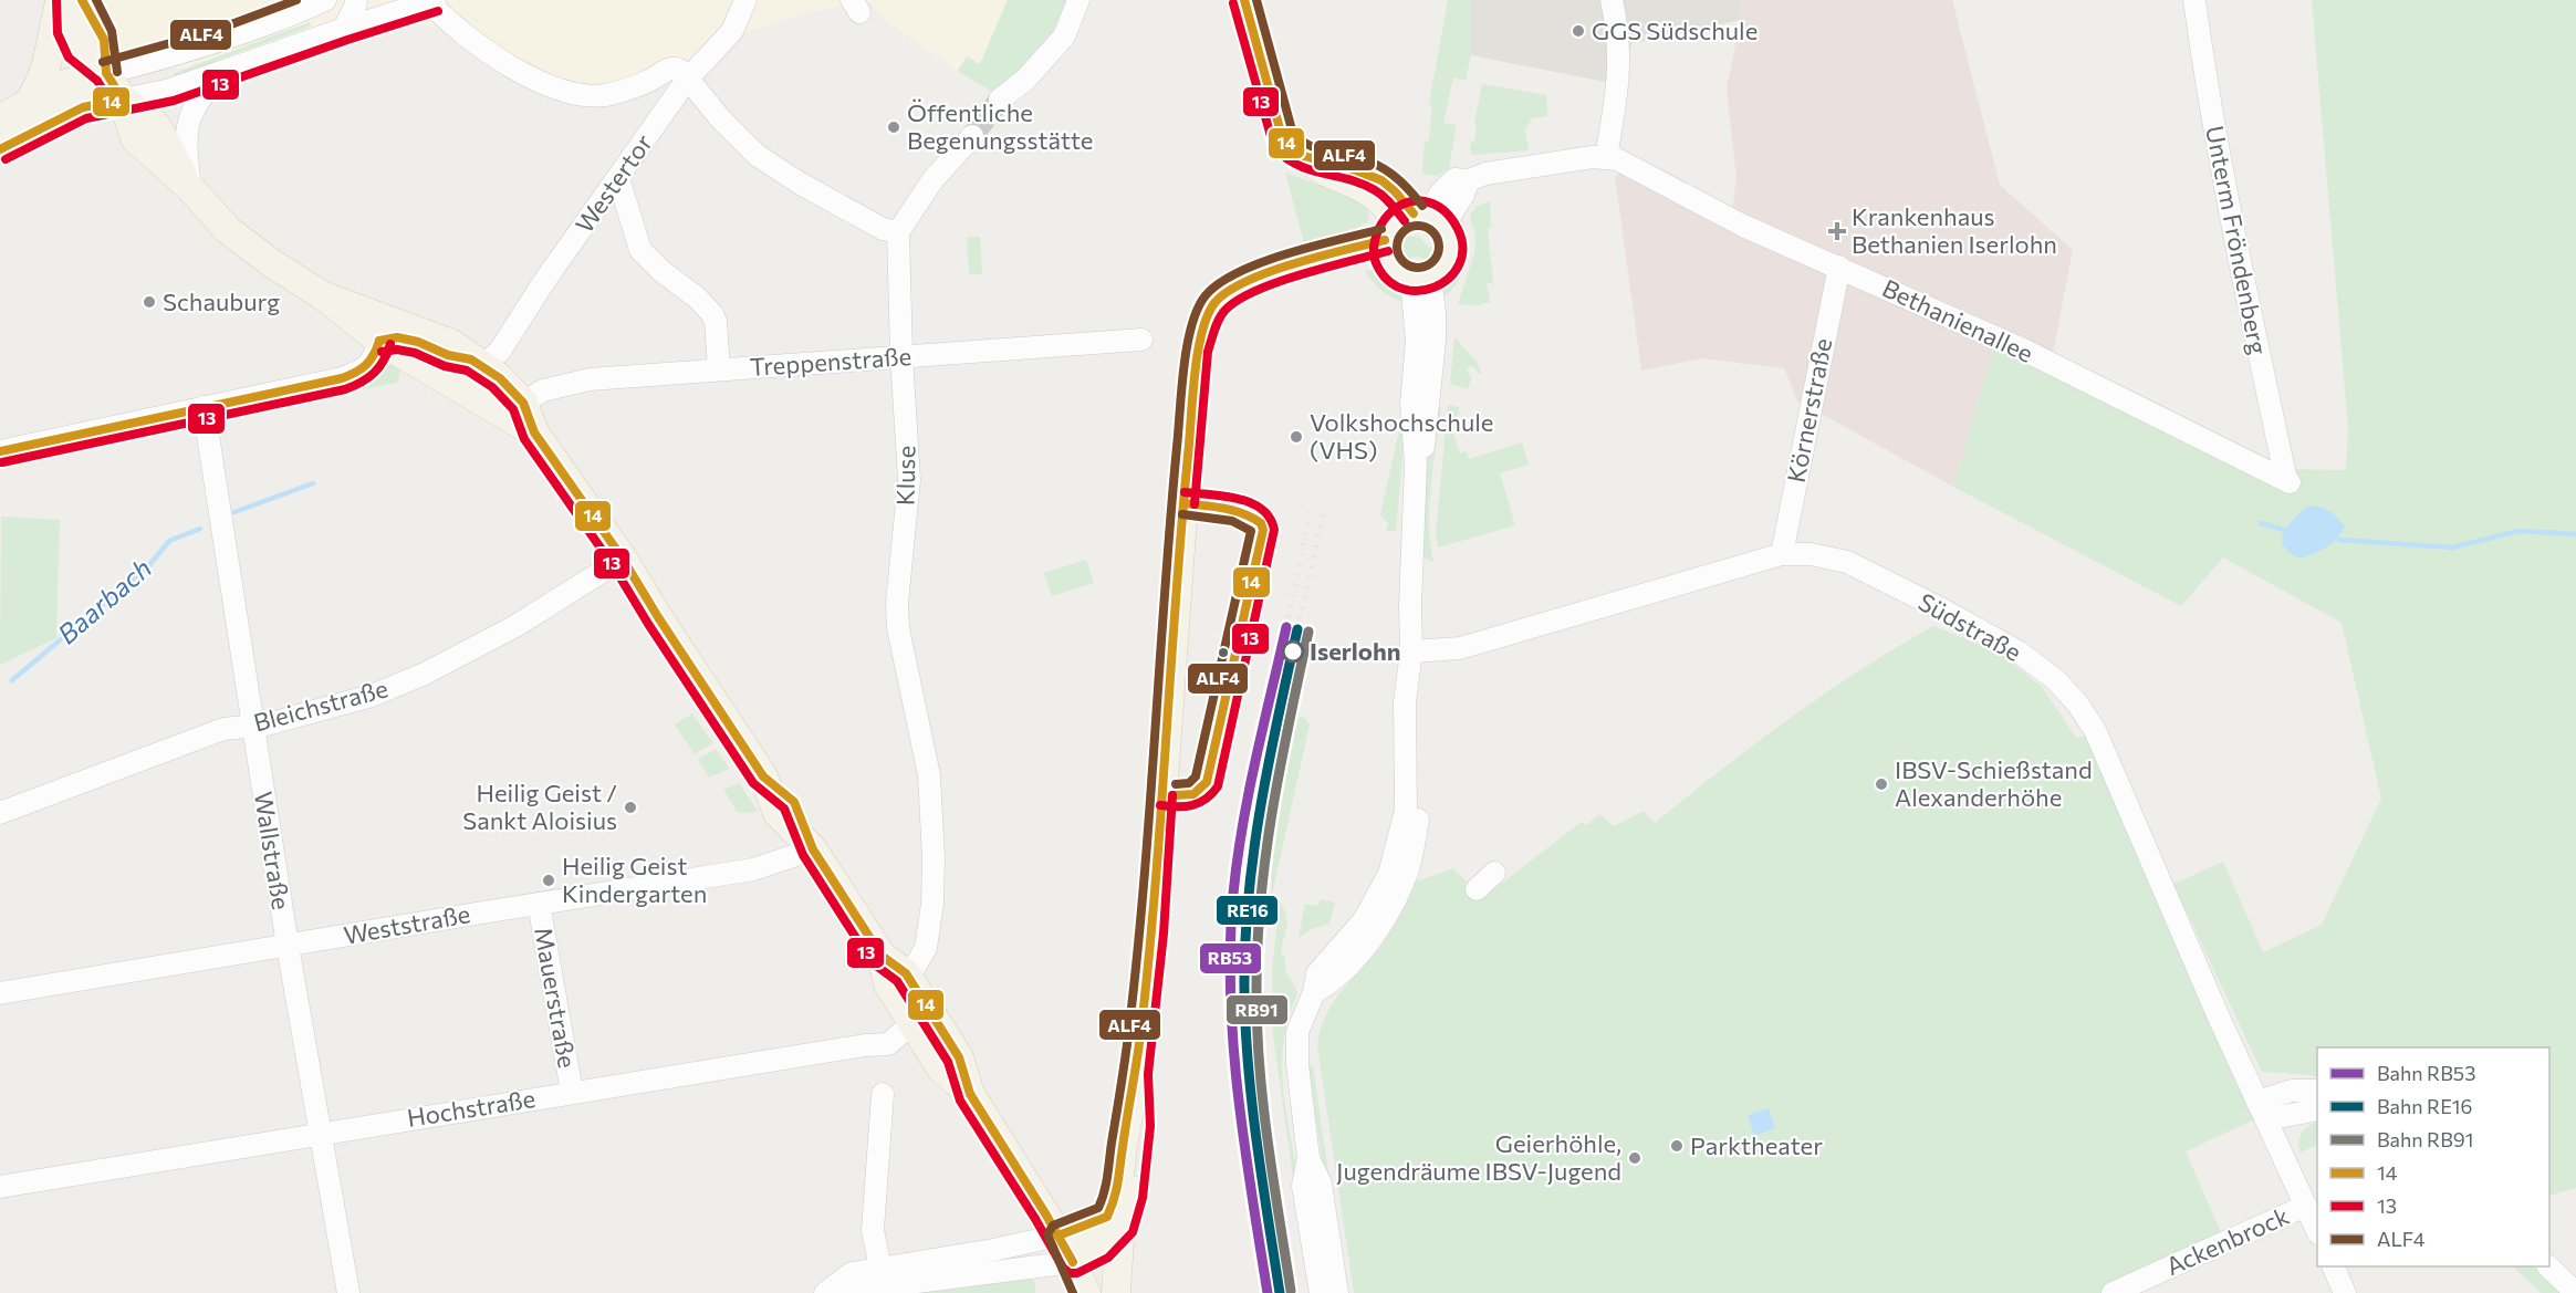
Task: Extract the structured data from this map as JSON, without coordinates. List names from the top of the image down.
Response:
{
  "streets": {
    "street": [
      "Westertor",
      "Unterm Fröndenberg",
      "Bethanienallee",
      "Treppenstraße",
      "Körnerstraße",
      "Kluse",
      "Südstraße",
      "Bleichstraße",
      "Wallstraße",
      "Weststraße",
      "Mauerstraße",
      "Hochstraße",
      "Ackenbrock"
    ]
  },
  "crossings": [
    ["Unterm Fröndenberg", "Bethanienallee"],
    ["Bethanienallee", "Körnerstraße"],
    ["Treppenstraße", "Kluse"],
    ["Körnerstraße", "Südstraße"],
    ["Südstraße", "Ackenbrock"],
    ["Bleichstraße", "Wallstraße"],
    ["Wallstraße", "Weststraße"],
    ["Wallstraße", "Hochstraße"],
    ["Weststraße", "Mauerstraße"],
    ["Mauerstraße", "Hochstraße"]
  ],
  "water": ["Baarbach"],
  "places": {
    "other": [
      "GGS Südschule",
      "Öffentliche Begenungsstätte",
      "Schauburg",
      "Volkshochschule (VHS)",
      "Iserlohn",
      "IBSV-Schießstand Alexanderhöhe",
      "Heilig Geist / Sankt Aloisius",
      "Heilig Geist Kindergarten",
      "Parktheater",
      "Geierhöhle, Jugendräume IBSV-Jugend"
    ],
    "health": ["Krankenhaus Bethanien Iserlohn"]
  },
  "lines": [
    "transit line 14",
    "transit line 13",
    "transit line ALF4",
    "rail line RB53",
    "rail line RE16",
    "rail line RB91"
  ],
  "legend": [
    "Bahn RB53",
    "Bahn RE16",
    "Bahn RB91",
    "14",
    "13",
    "ALF4"
  ]
}
